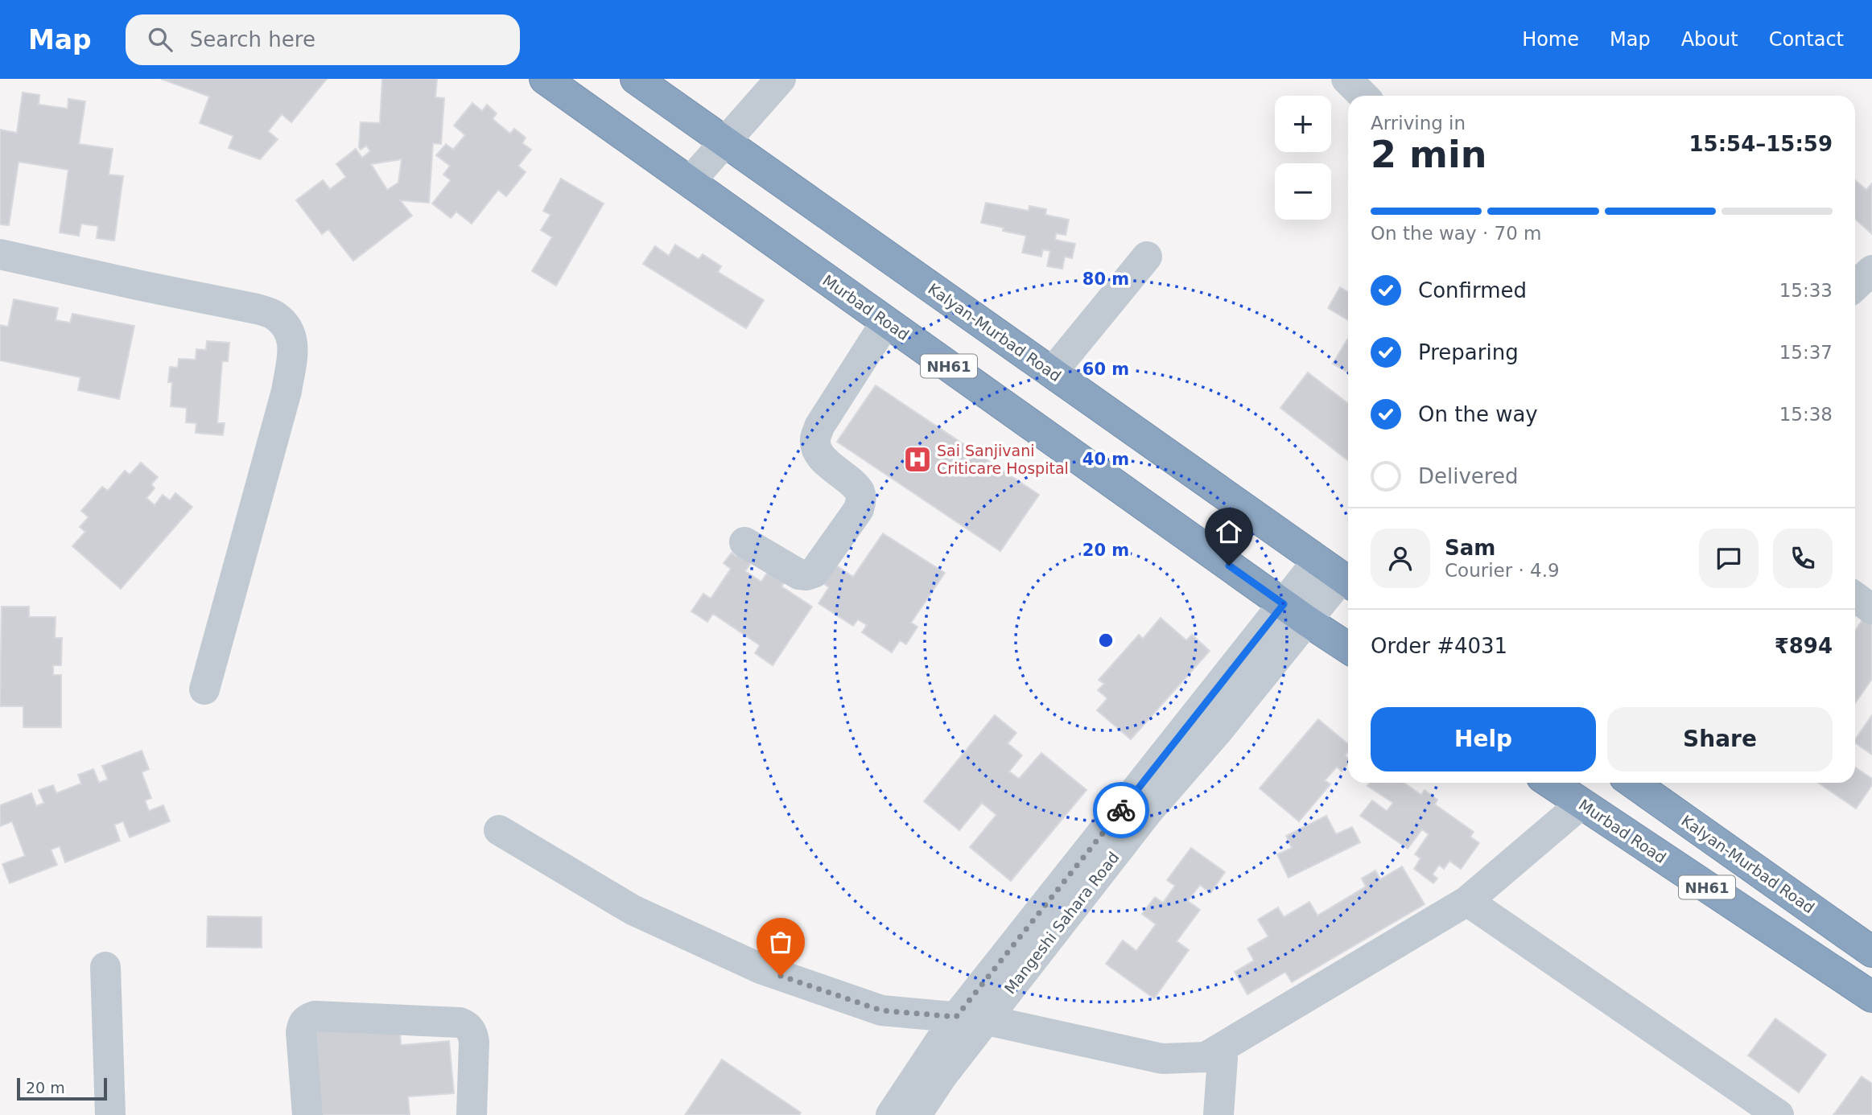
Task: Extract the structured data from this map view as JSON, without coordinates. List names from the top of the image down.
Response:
{
  "streets": {
    "highway": ["Murbad Road", "Kalyan-Murbad Road", "NH61"],
    "street": ["Mangeshi Sahara Road"]
  },
  "crossings": [
    ["Murbad Road", "Mangeshi Sahara Road"],
    ["Kalyan-Murbad Road", "Mangeshi Sahara Road"]
  ],
  "places": {
    "hospital": ["Sai Sanjivani Criticare Hospital"]
  },
  "scale_bar": "20 m",
  "page": {
    "header": "Map",
    "search": "Search here",
    "nav": [
      "Home",
      "Map",
      "About",
      "Contact"
    ],
    "map_buttons": ["+", "−"],
    "heading": ["2 min", "Arriving in", "15:54–15:59"],
    "panel": [
      "Sam",
      "Courier · 4.9",
      "Order #4031",
      "₹894"
    ],
    "bar": "On the way · 70 m",
    "list": [
      ["Confirmed", "15:33"],
      ["Preparing", "15:37"],
      ["On the way", "15:38"],
      "Delivered"
    ],
    "buttons": ["Help", "Share"],
    "scale": "20 m"
  },
  "rings": [
    "80 m",
    "60 m",
    "40 m",
    "20 m"
  ]
}
